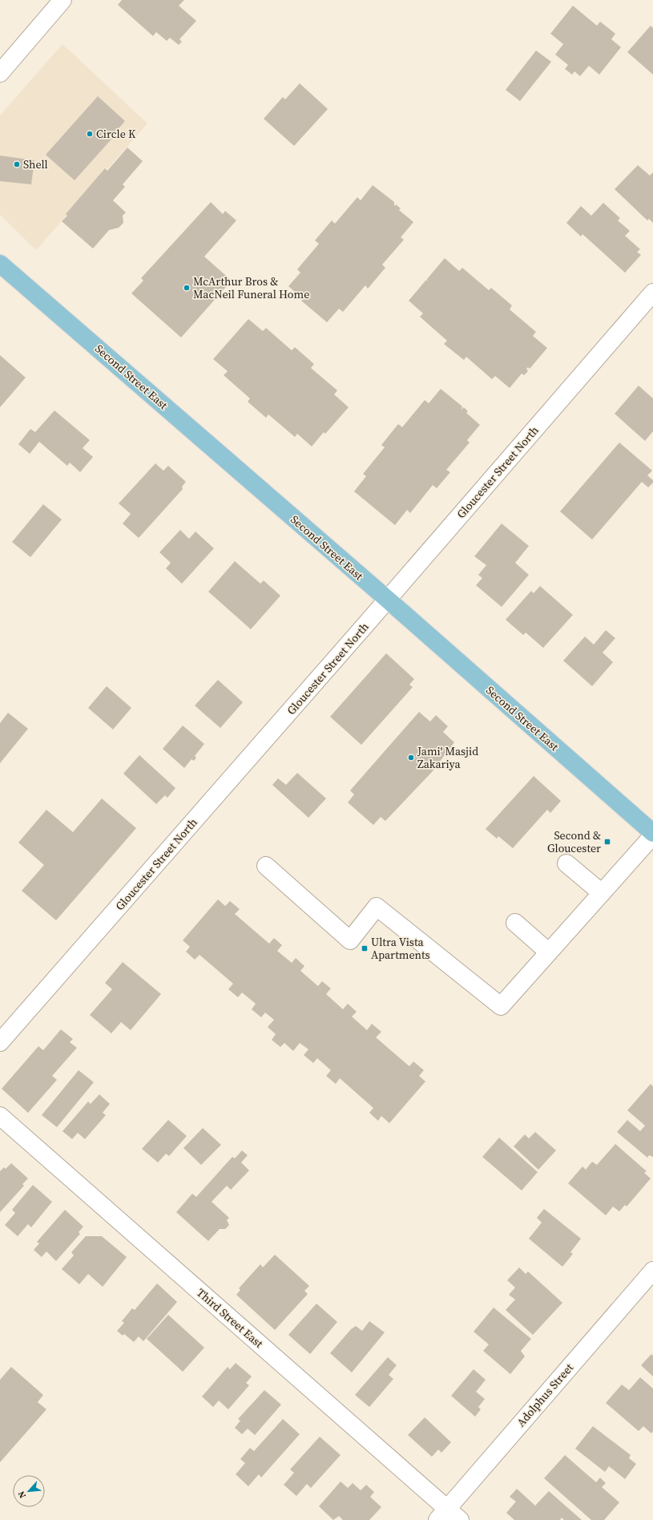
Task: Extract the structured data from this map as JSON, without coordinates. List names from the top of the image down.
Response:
{
  "streets": {
    "main road": ["Second Street East"],
    "street": ["Gloucester Street North", "Third Street East", "Adolphus Street"]
  },
  "crossings": [
    ["Second Street East", "Gloucester Street North"],
    ["Third Street East", "Adolphus Street"]
  ],
  "places": {
    "other": [
      "Circle K",
      "Shell",
      "McArthur Bros & MacNeil Funeral Home",
      "Jami' Masjid Zakariya"
    ],
    "transit": ["Second & Gloucester", "Ultra Vista Apartments"]
  },
  "north": "bottom left"
}
